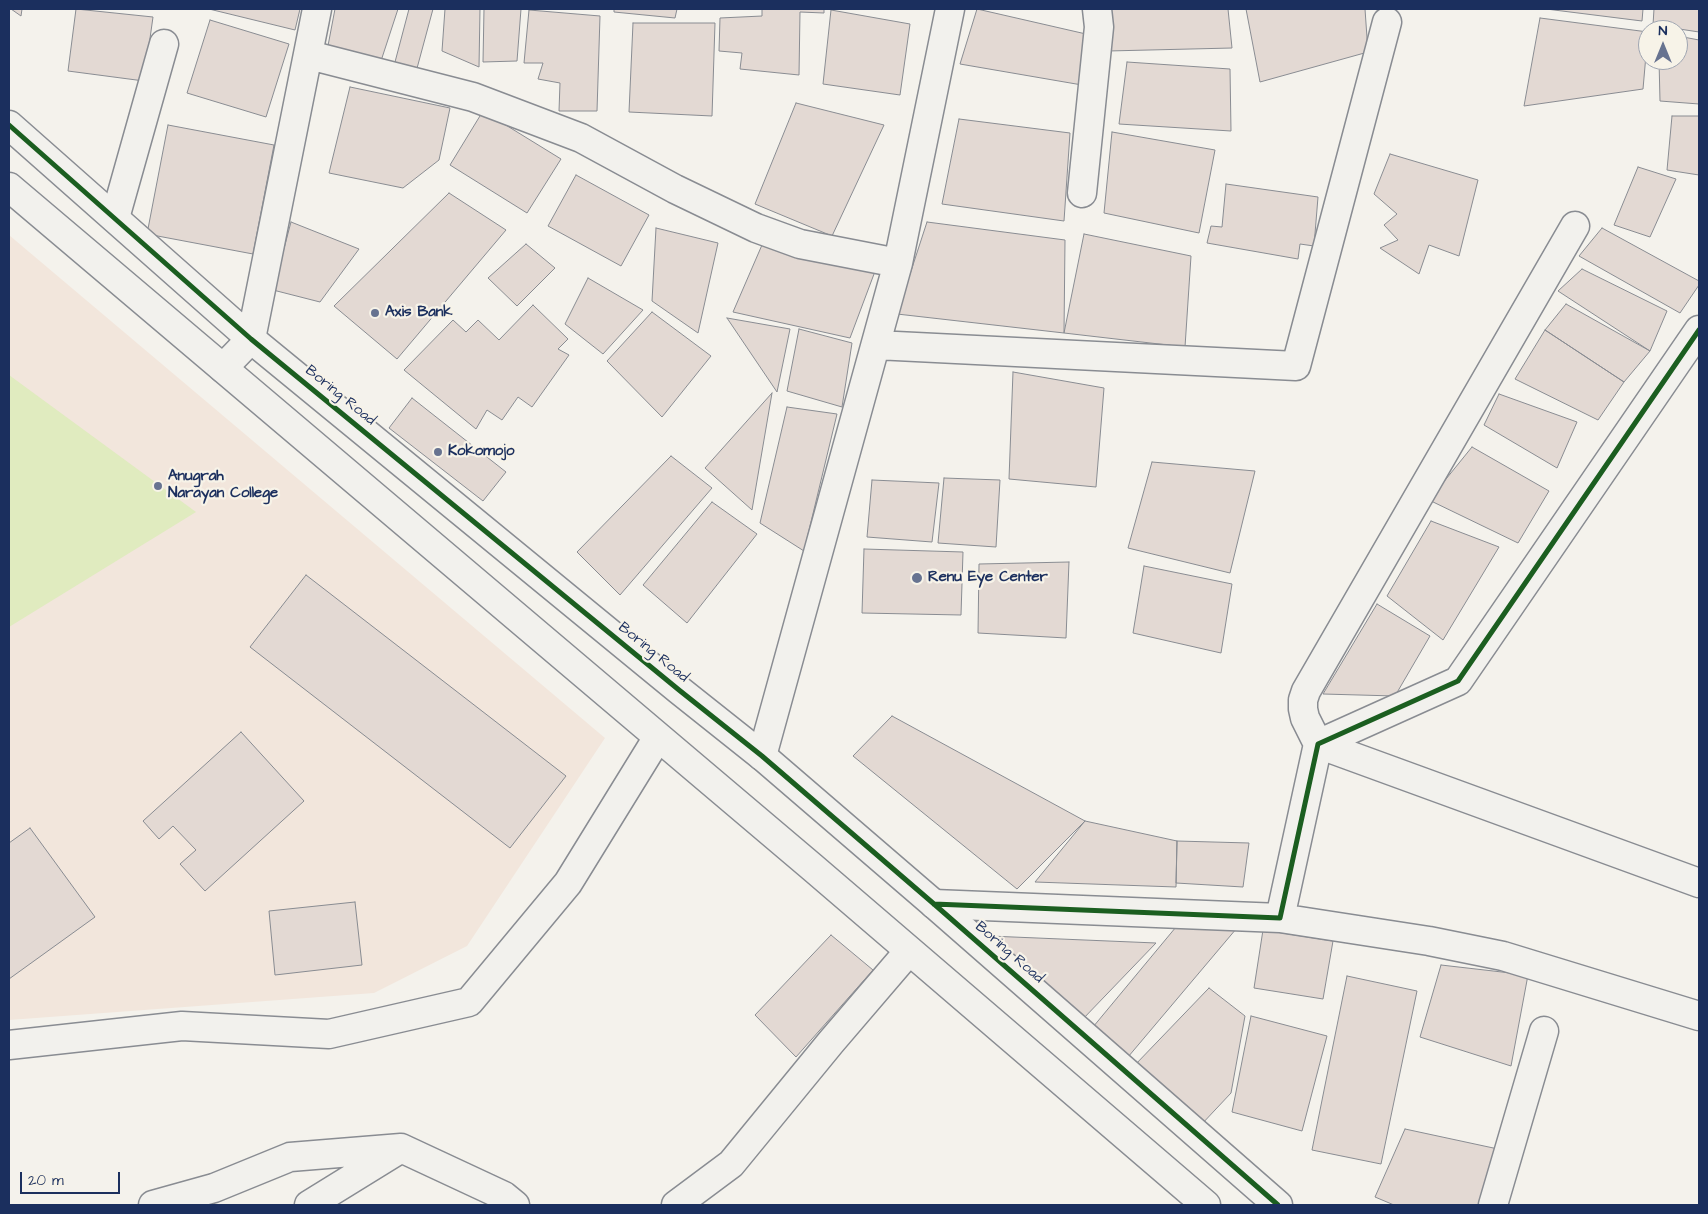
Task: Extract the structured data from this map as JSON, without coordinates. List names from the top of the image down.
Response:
{
  "streets": {
    "street": ["Boring Road"]
  },
  "places": [
    "Axis Bank",
    "Kokomojo",
    "Anugrah Narayan College",
    "Renu Eye Center"
  ],
  "scale_bar": "20 m",
  "north": "top"
}
